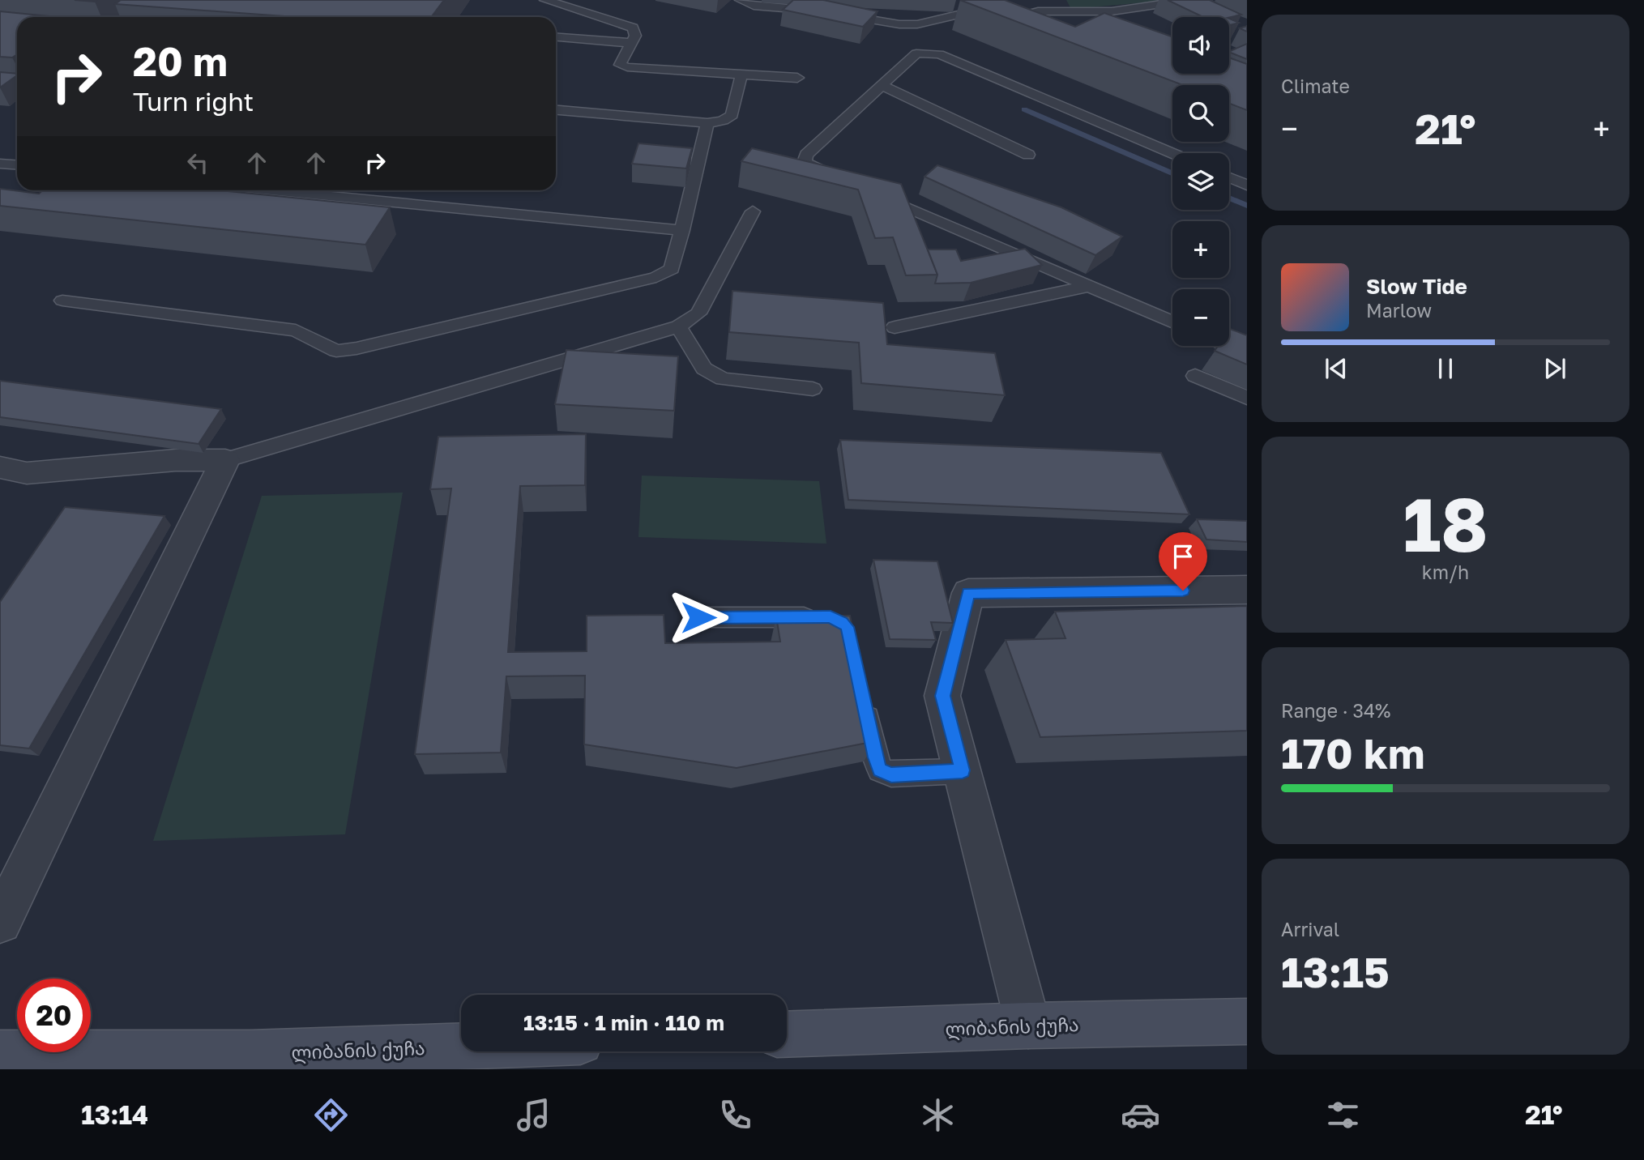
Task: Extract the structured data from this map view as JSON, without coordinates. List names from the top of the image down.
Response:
{
  "streets": {
    "street": ["ლიბანის ქუჩა"]
  },
  "page": {
    "tile": [
      "Climate",
      ["18", "km/h"],
      ["Range · 34%", "170 km"],
      ["Arrival", "13:15"]
    ],
    "map_buttons": ["+", "−"],
    "turn": ["20 m", "Turn right"],
    "heat": ["−", "21°", "+"],
    "song": ["Slow Tide", "Marlow"],
    "limit": "20",
    "trip": "13:15 · 1 min · 110 m",
    "tabs": ["13:14", "21°"]
  }
}
